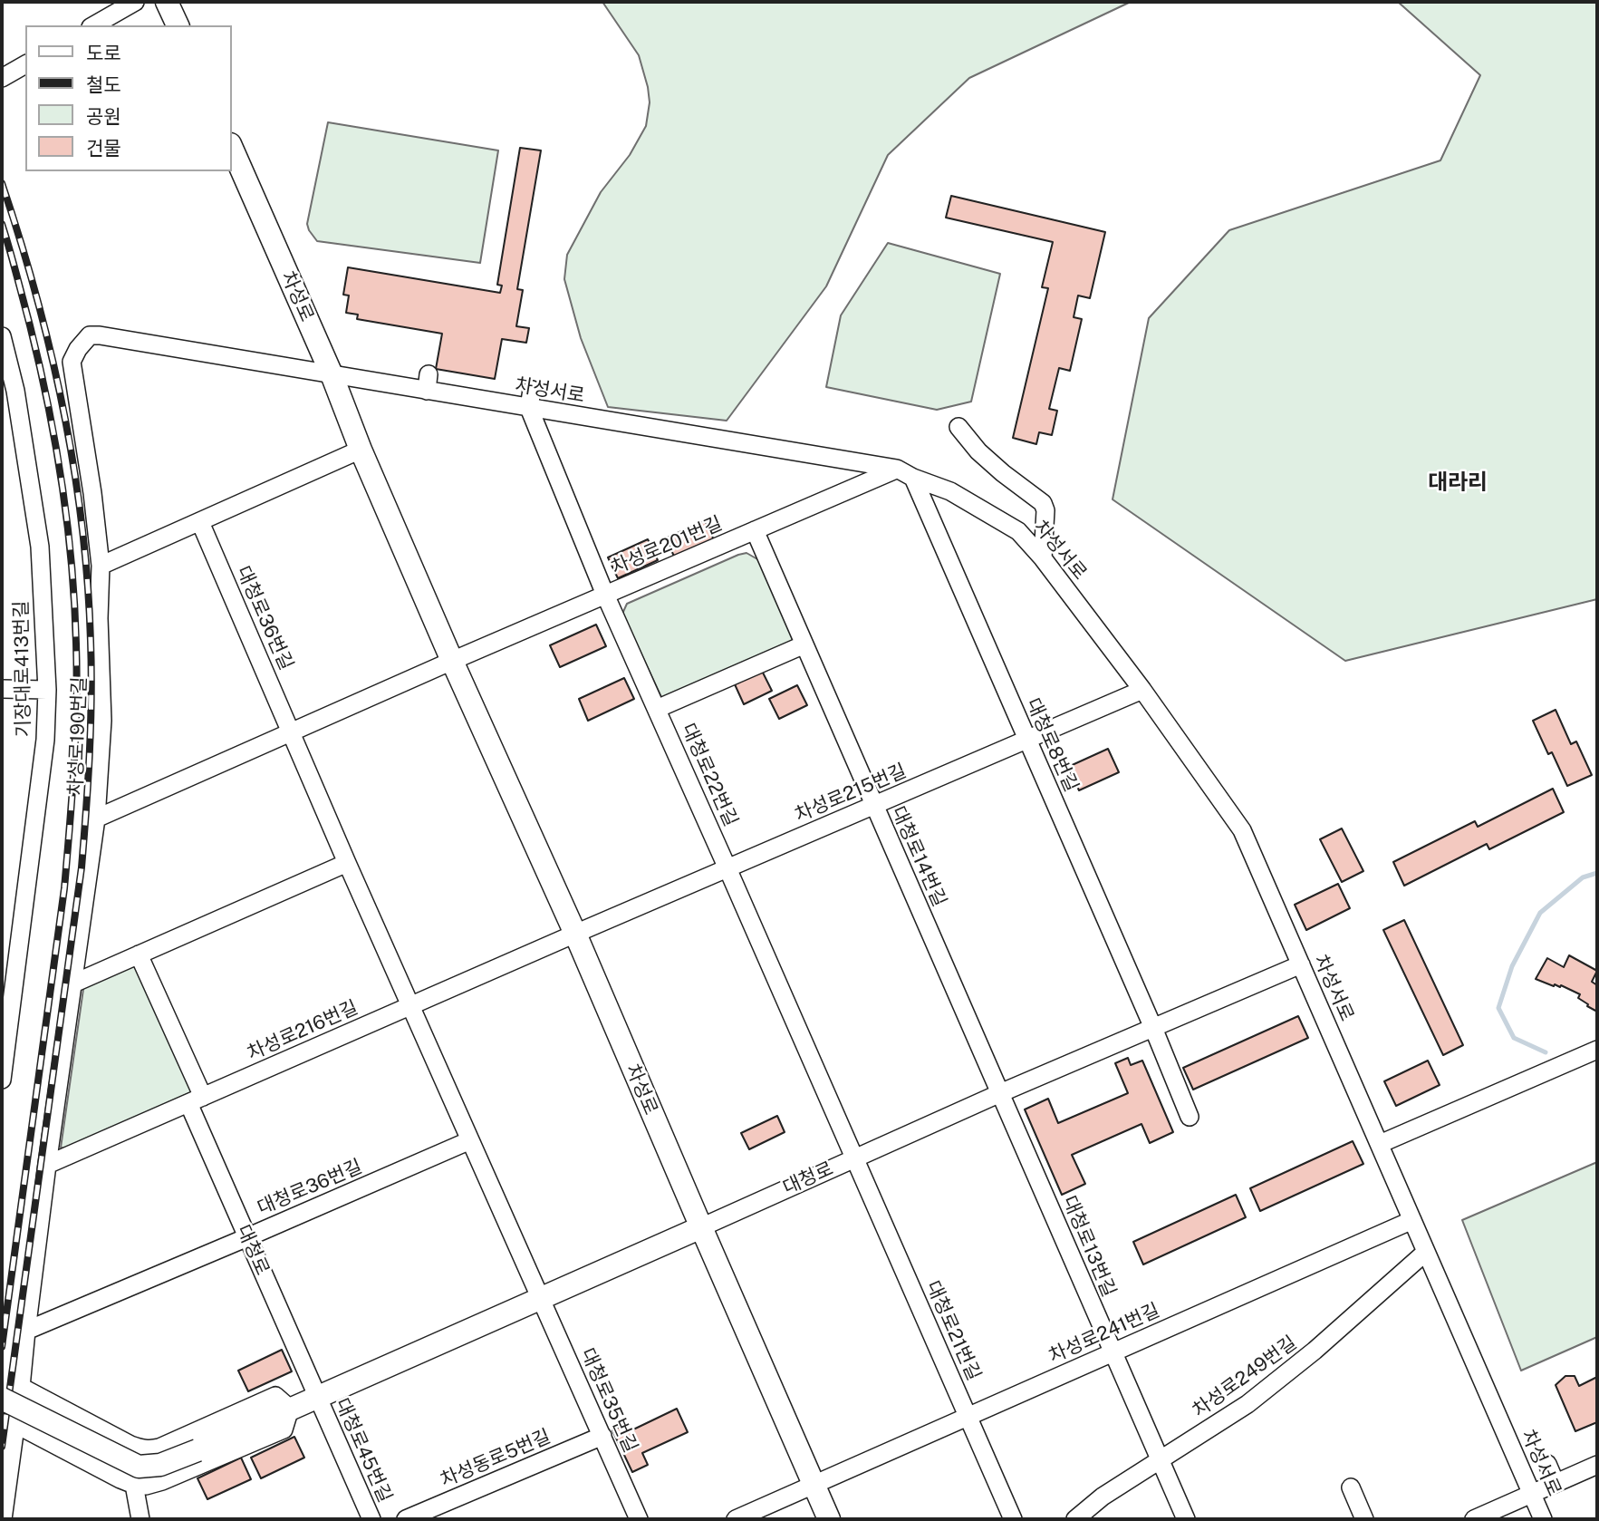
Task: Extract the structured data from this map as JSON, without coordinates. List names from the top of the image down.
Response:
{
  "streets": {
    "main road": ["차성로", "대청로"],
    "street": [
      "차성서로",
      "차성로201번길",
      "대청로36번길",
      "기장대로413번길",
      "차성로190번길",
      "대청로8번길",
      "대청로22번길",
      "차성로215번길",
      "대청로14번길",
      "차성로216번길",
      "대청로13번길",
      "대청로21번길",
      "차성로241번길",
      "차성로249번길",
      "대청로35번길",
      "대청로45번길",
      "차성동로5번길"
    ]
  },
  "crossings": [
    ["차성로", "차성서로"],
    ["차성로", "차성로201번길"],
    ["차성로", "차성로190번길"],
    ["차성로", "차성로215번길"],
    ["차성로", "차성로216번길"],
    ["차성로", "대청로"],
    ["차성로", "차성로241번길"],
    ["차성서로", "차성로201번길"],
    ["차성서로", "차성로190번길"],
    ["차성서로", "대청로8번길"],
    ["차성서로", "대청로22번길"],
    ["차성서로", "차성로215번길"],
    ["차성서로", "대청로"],
    ["차성서로", "차성로241번길"],
    ["차성서로", "차성로249번길"],
    ["차성로201번길", "대청로22번길"],
    ["차성로201번길", "대청로14번길"],
    ["대청로36번길", "차성로190번길"],
    ["대청로36번길", "차성로216번길"],
    ["대청로36번길", "대청로"],
    ["대청로36번길", "대청로35번길"],
    ["차성로190번길", "차성로216번길"],
    ["대청로8번길", "차성로215번길"],
    ["대청로8번길", "대청로"],
    ["대청로22번길", "차성로215번길"],
    ["대청로22번길", "대청로"],
    ["대청로22번길", "대청로21번길"],
    ["차성로215번길", "대청로14번길"],
    ["차성로215번길", "차성로216번길"],
    ["대청로14번길", "대청로"],
    ["대청로14번길", "대청로13번길"],
    ["차성로216번길", "대청로"],
    ["대청로", "대청로13번길"],
    ["대청로", "대청로21번길"],
    ["대청로", "대청로35번길"],
    ["대청로", "대청로45번길"],
    ["대청로13번길", "차성로241번길"],
    ["대청로13번길", "차성로249번길"],
    ["대청로21번길", "차성로241번길"],
    ["대청로35번길", "차성동로5번길"]
  ],
  "districts": ["대라리"],
  "legend": [
    "도로",
    "철도",
    "공원",
    "건물"
  ]
}
